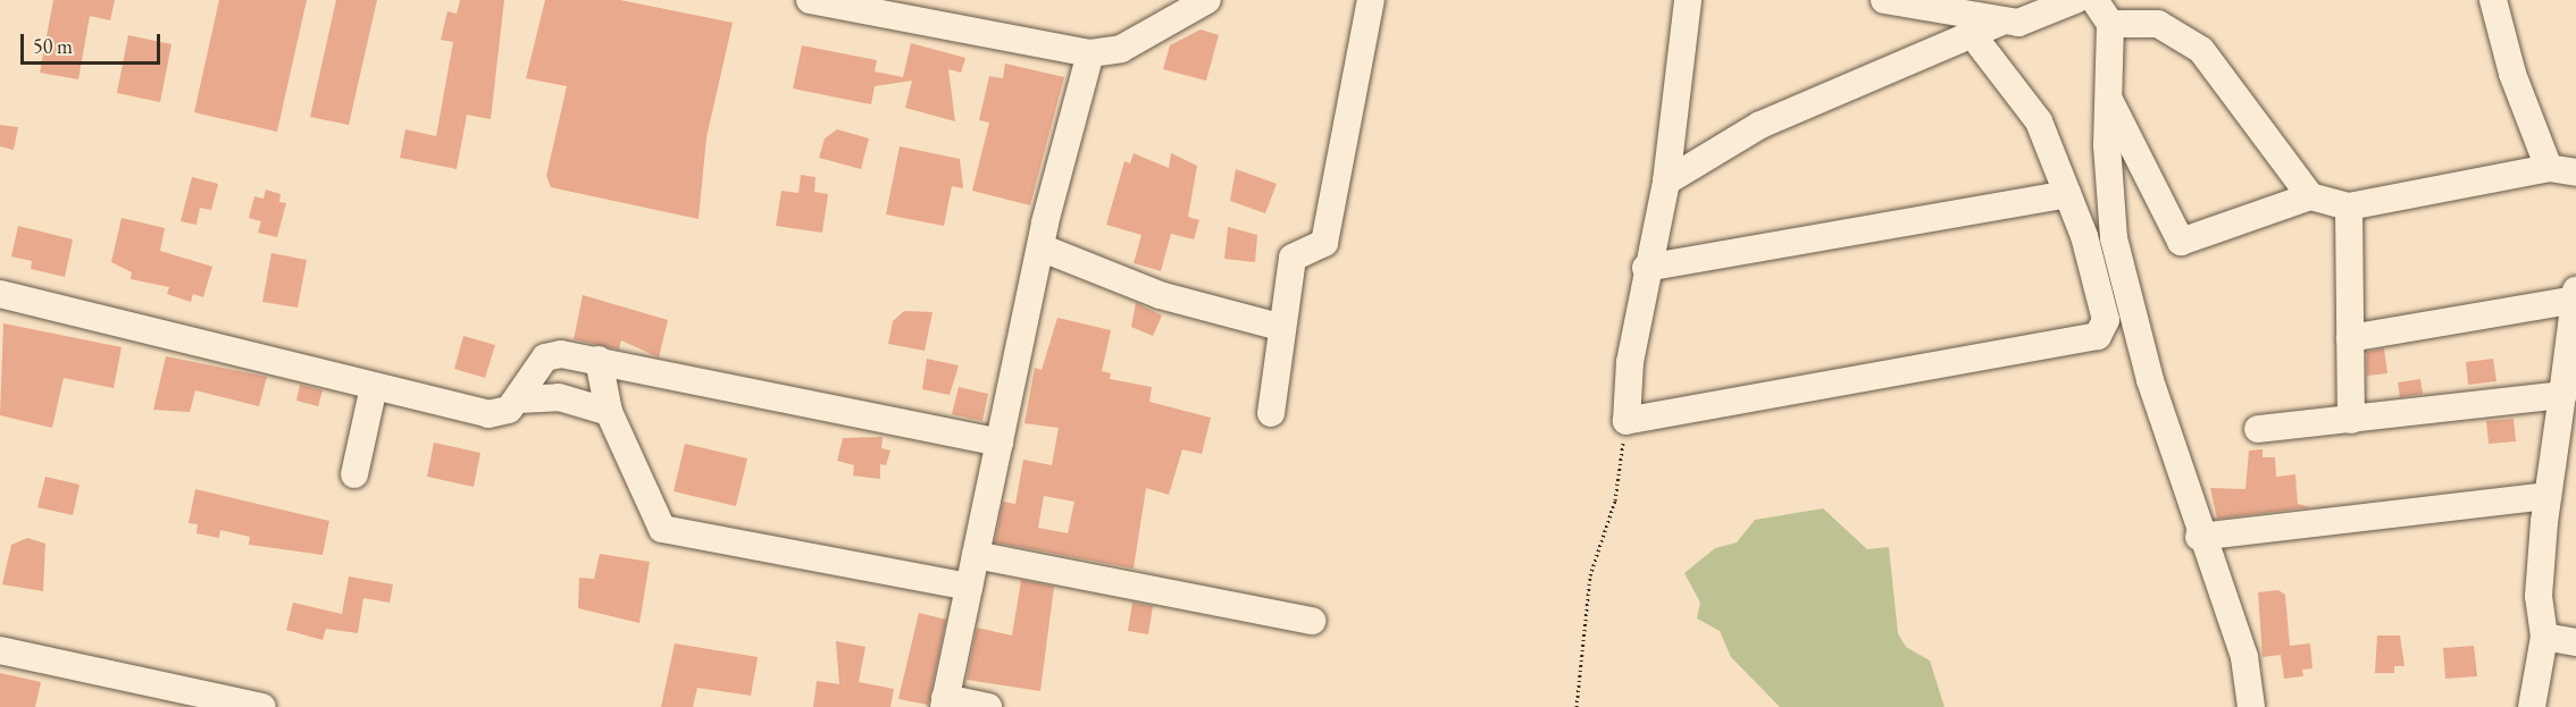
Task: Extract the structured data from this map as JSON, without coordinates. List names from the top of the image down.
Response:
{
  "scale_bar": "50 m"
}
